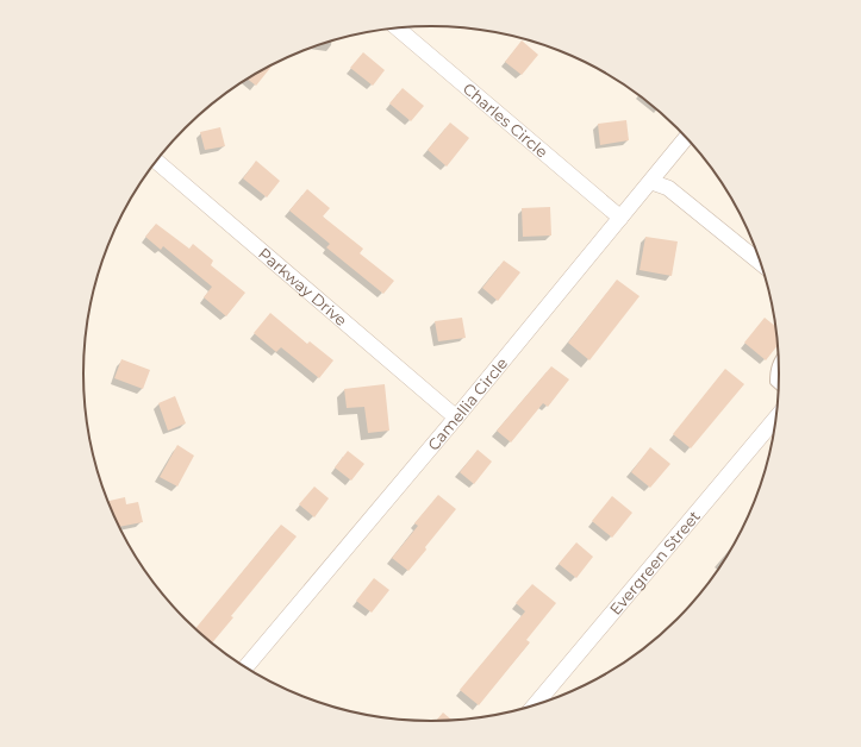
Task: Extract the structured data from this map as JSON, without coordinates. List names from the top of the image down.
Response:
{
  "streets": {
    "street": [
      "Charles Circle",
      "Parkway Drive",
      "Camellia Circle",
      "Evergreen Street"
    ]
  },
  "crossings": [
    ["Charles Circle", "Camellia Circle"],
    ["Parkway Drive", "Camellia Circle"]
  ]
}
